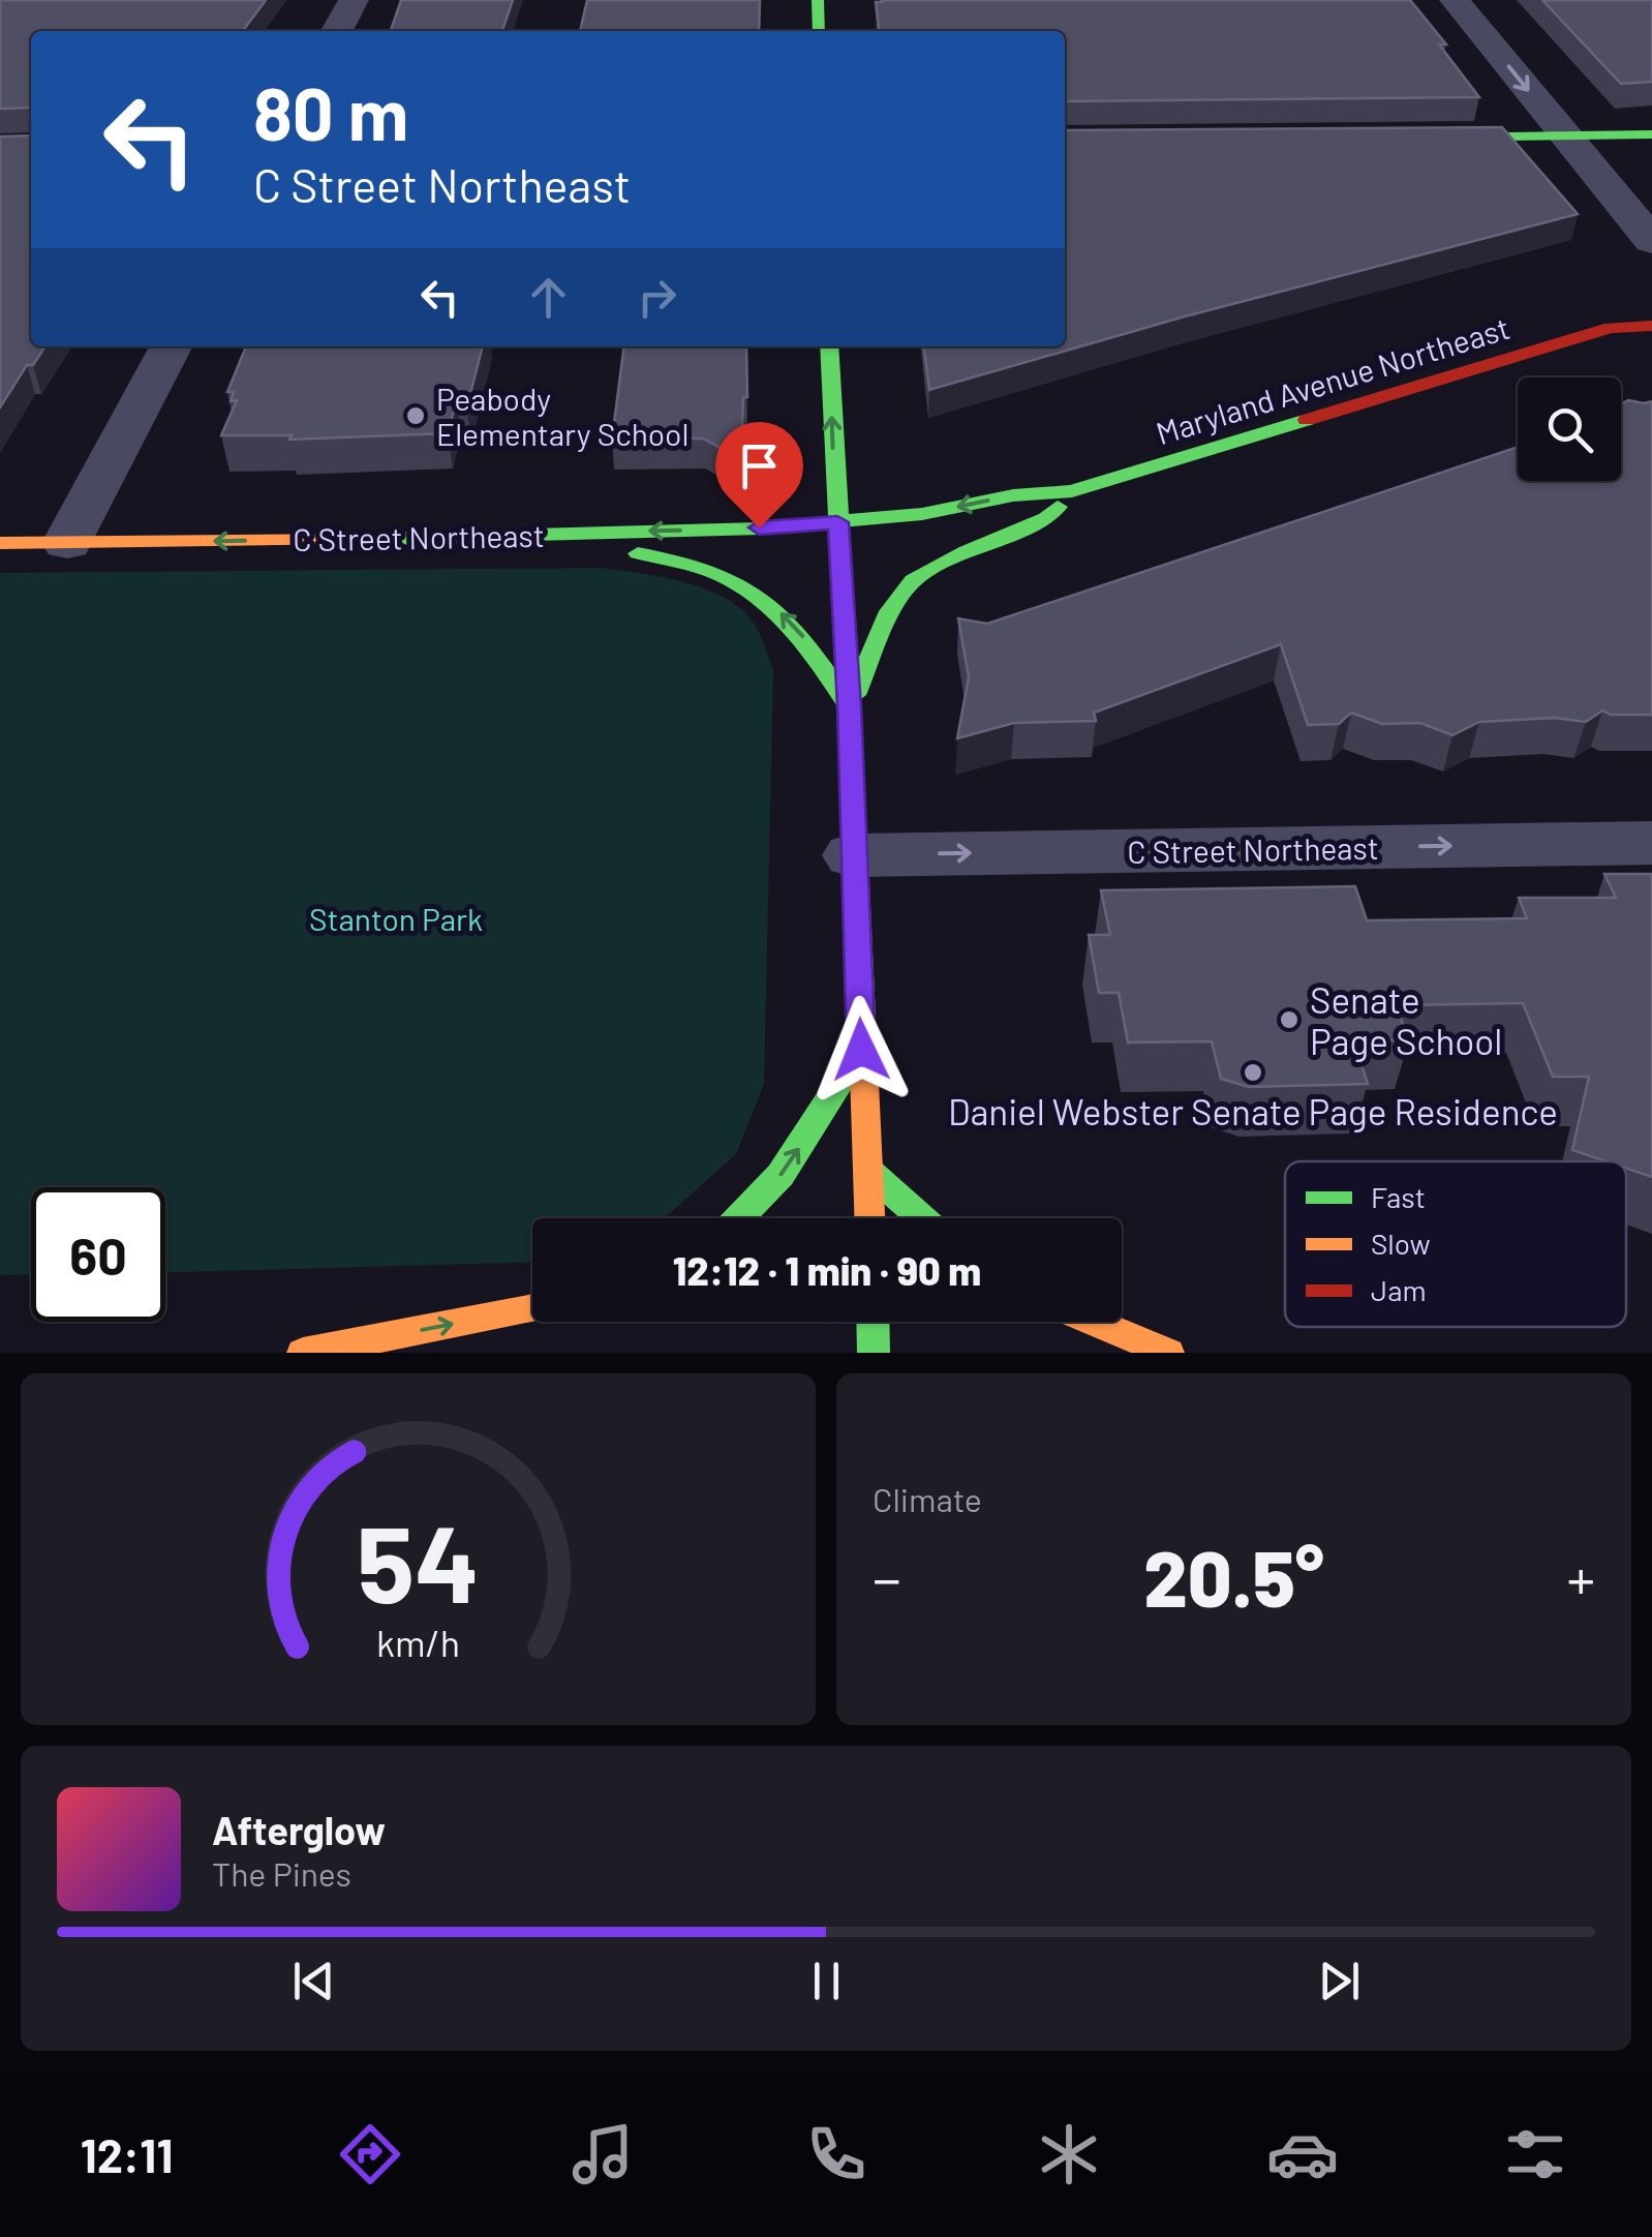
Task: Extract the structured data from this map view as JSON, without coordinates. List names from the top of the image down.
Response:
{
  "streets": {
    "main road": ["Maryland Avenue Northeast", "C Street Northeast"]
  },
  "crossings": [
    ["Maryland Avenue Northeast", "C Street Northeast"]
  ],
  "parks": ["Stanton Park"],
  "places": ["Peabody Elementary School", "Senate Page School", "Daniel Webster Senate Page Residence"],
  "legend": ["Fast", "Slow", "Jam"],
  "page": {
    "turn": ["80 m", "C Street Northeast"],
    "limit": "60",
    "trip": "12:12 · 1 min · 90 m",
    "tile": "Climate",
    "heat": ["−", "20.5°", "+"],
    "song": ["Afterglow", "The Pines"],
    "tabs": "12:11",
    "gauge": ["54", "km/h"]
  }
}
